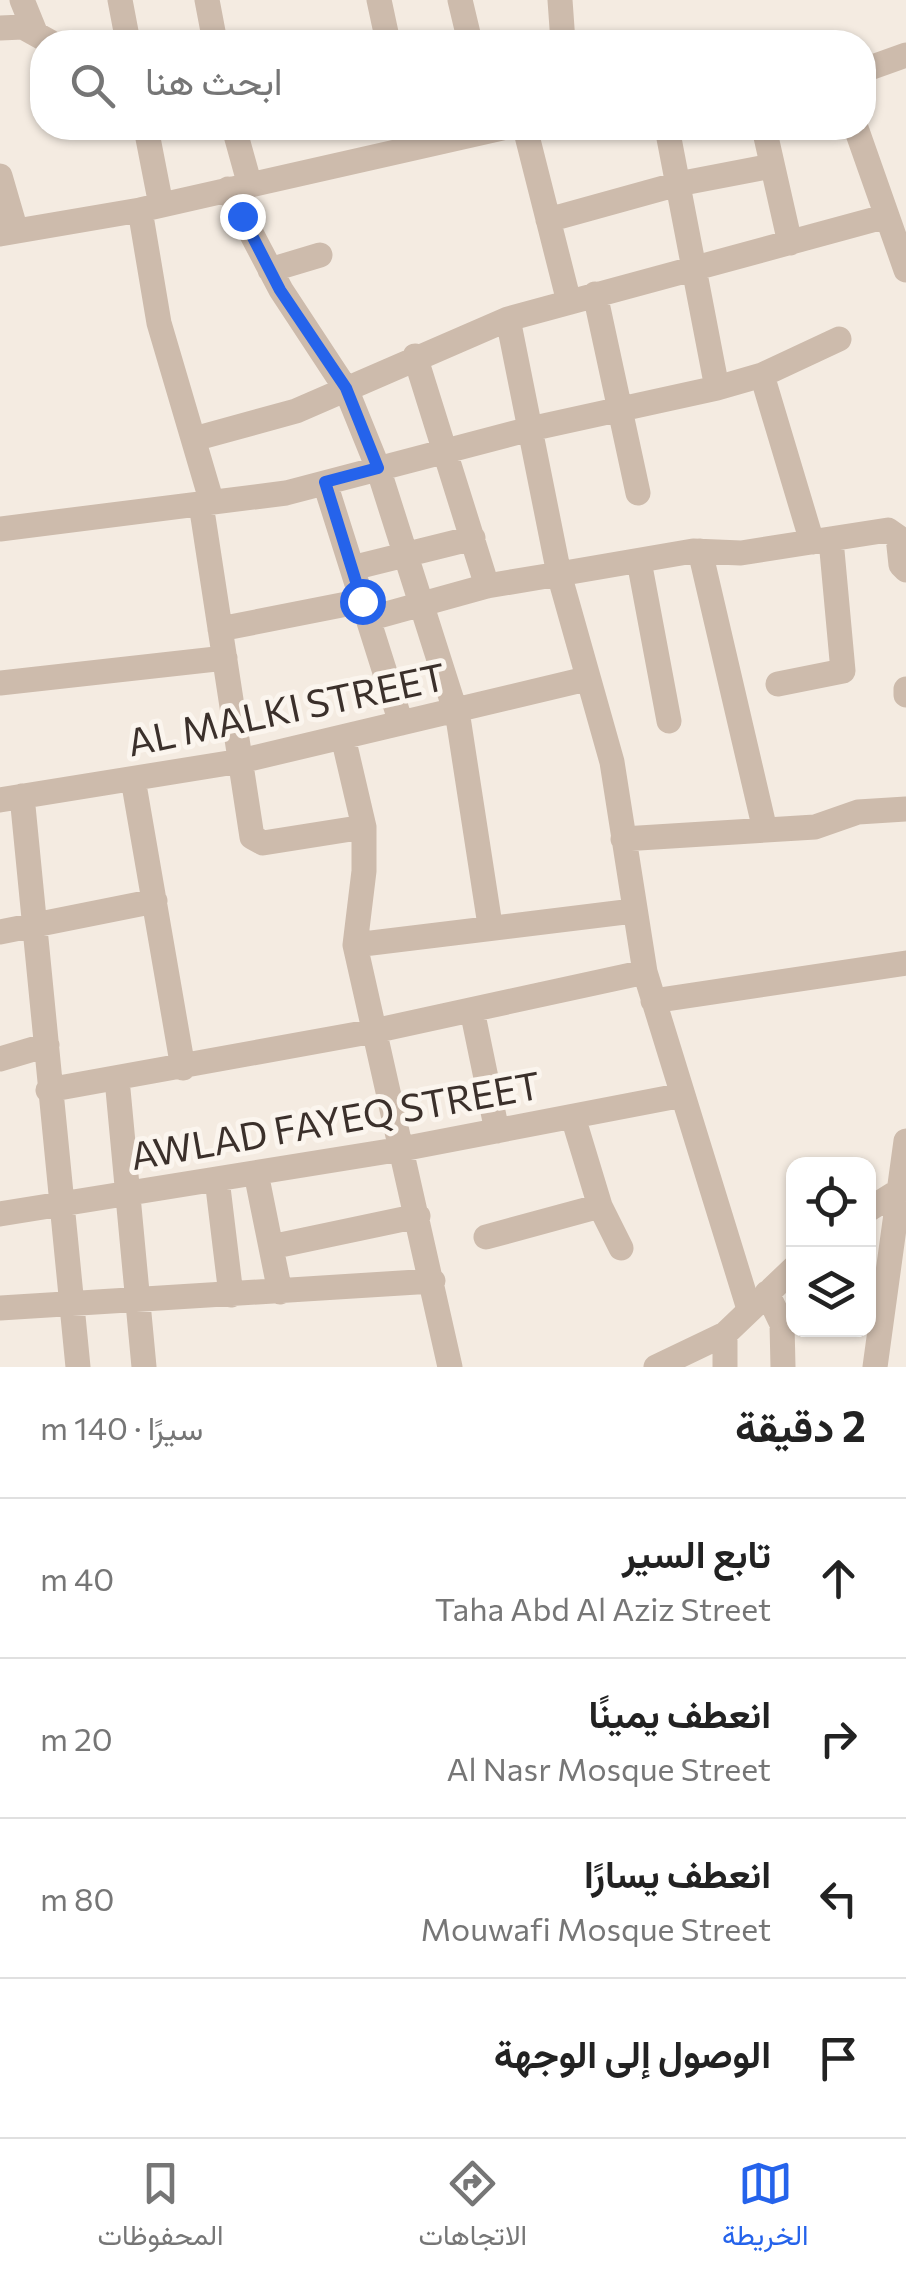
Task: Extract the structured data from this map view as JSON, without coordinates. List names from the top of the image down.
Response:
{
  "streets": {
    "street": ["AL MALKI STREET", "AWLAD FAYEQ STREET"]
  },
  "page": {
    "search": "ابحث هنا",
    "heading": ["2 دقيقة", "سيرًا · 140 m"],
    "list": [
      ["تابع السير", "Taha Abd Al Aziz Street", "40 m"],
      ["انعطف يمينًا", "Al Nasr Mosque Street", "20 m"],
      ["انعطف يسارًا", "Mouwafi Mosque Street", "80 m"],
      "الوصول إلى الوجهة"
    ],
    "nav": ["الخريطة", "الاتجاهات", "المحفوظات"]
  }
}
